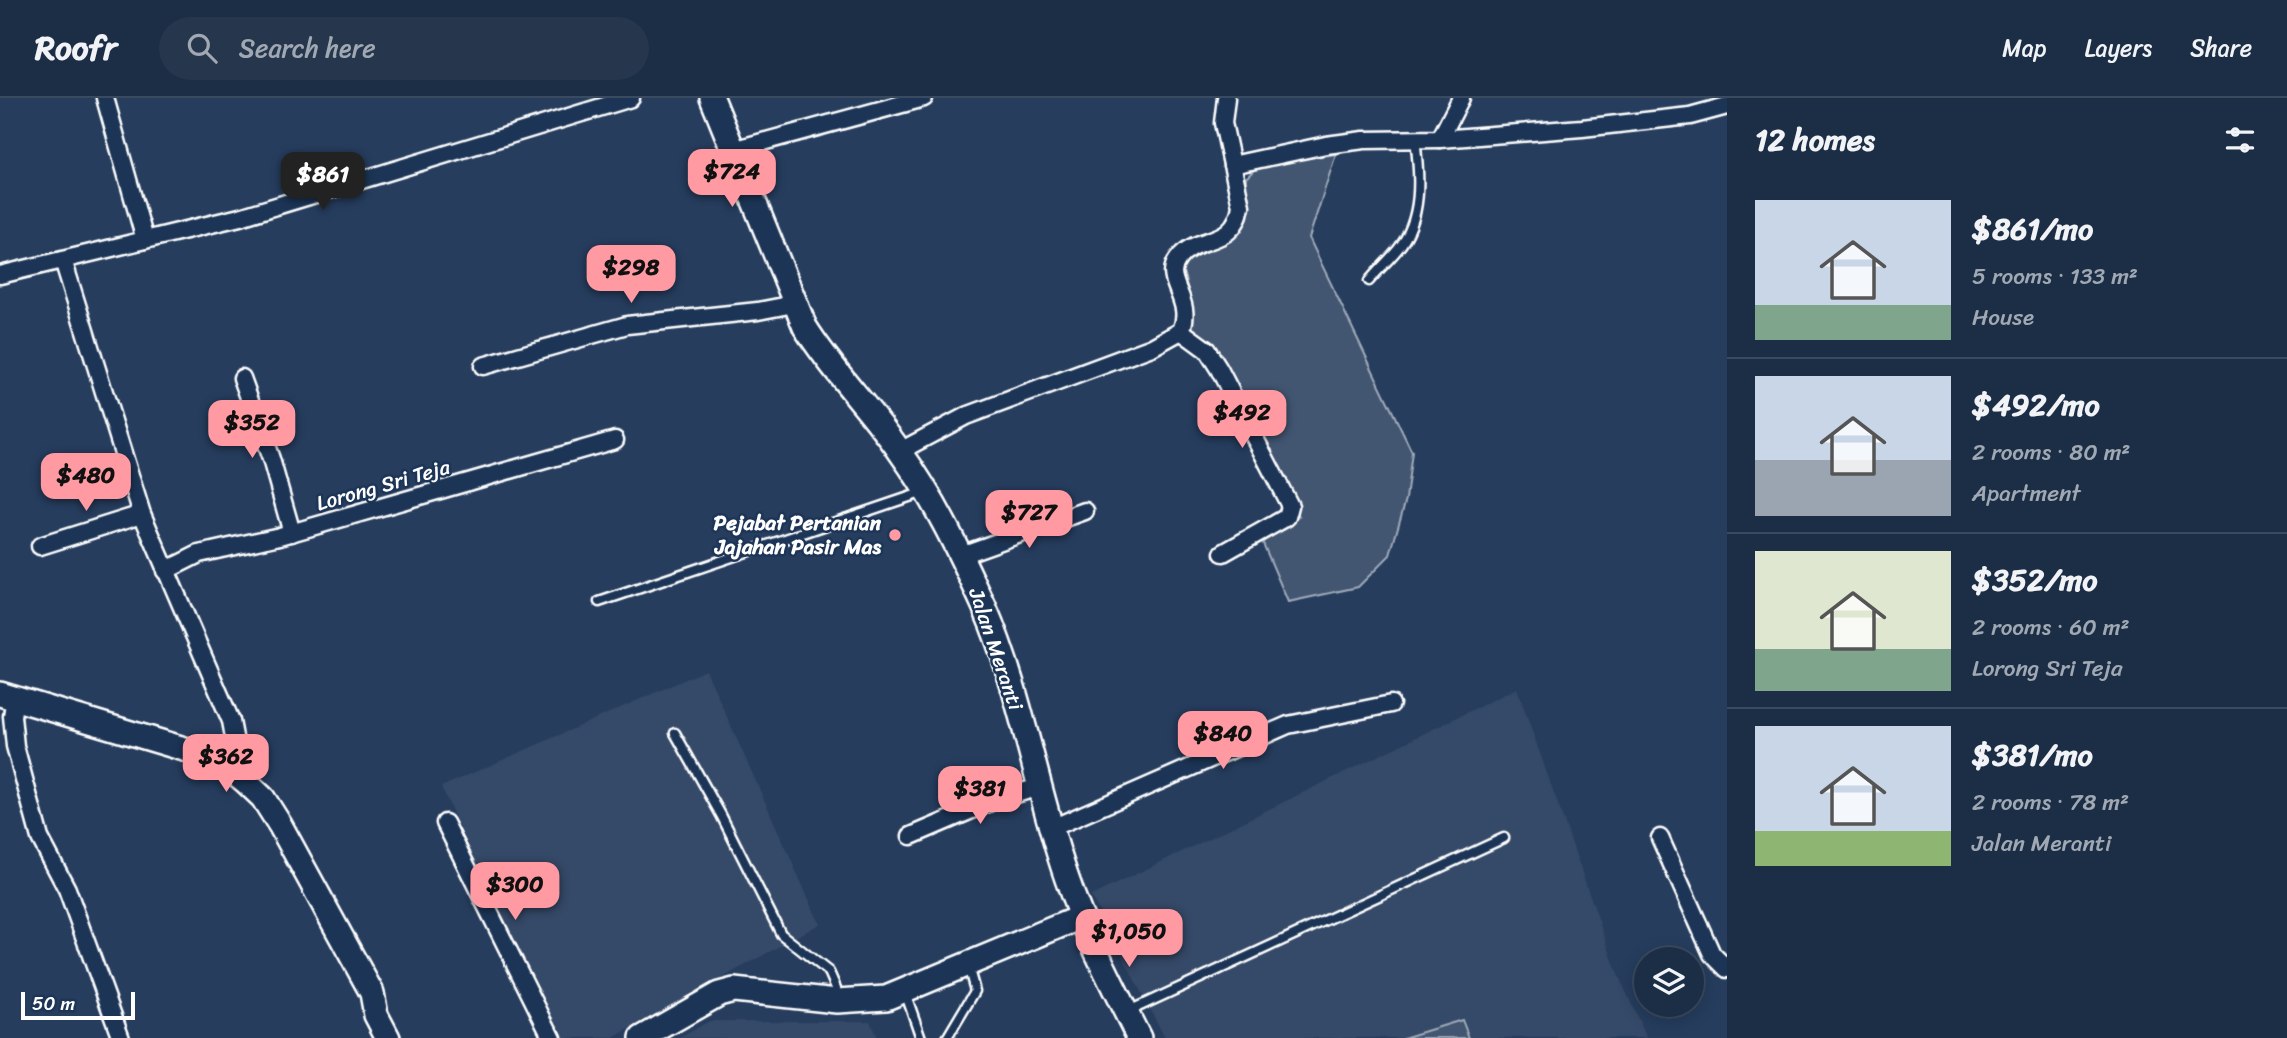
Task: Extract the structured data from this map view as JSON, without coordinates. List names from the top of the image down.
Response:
{
  "streets": {
    "street": ["Lorong Sri Teja", "Jalan Meranti"]
  },
  "places": ["Pejabat Pertanian Jajahan Pasir Mas"],
  "scale_bar": "50 m",
  "page": {
    "header": "Roofr",
    "search": "Search here",
    "nav": ["Map", "Layers", "Share"],
    "heading": "12 homes",
    "price": [
      "$724",
      "$861",
      "$298",
      "$492",
      "$352",
      "$480",
      "$727",
      "$840",
      "$362",
      "$381",
      "$300",
      "$1,050"
    ],
    "list": [
      {
        "name": "$861/mo",
        "note": "5 rooms · 133 m² · House"
      },
      {
        "name": "$492/mo",
        "note": "2 rooms · 80 m² · Apartment"
      },
      {
        "name": "$352/mo",
        "note": "2 rooms · 60 m² · Lorong Sri Teja"
      },
      {
        "name": "$381/mo",
        "note": "2 rooms · 78 m² · Jalan Meranti"
      }
    ],
    "scale": "50 m"
  }
}
